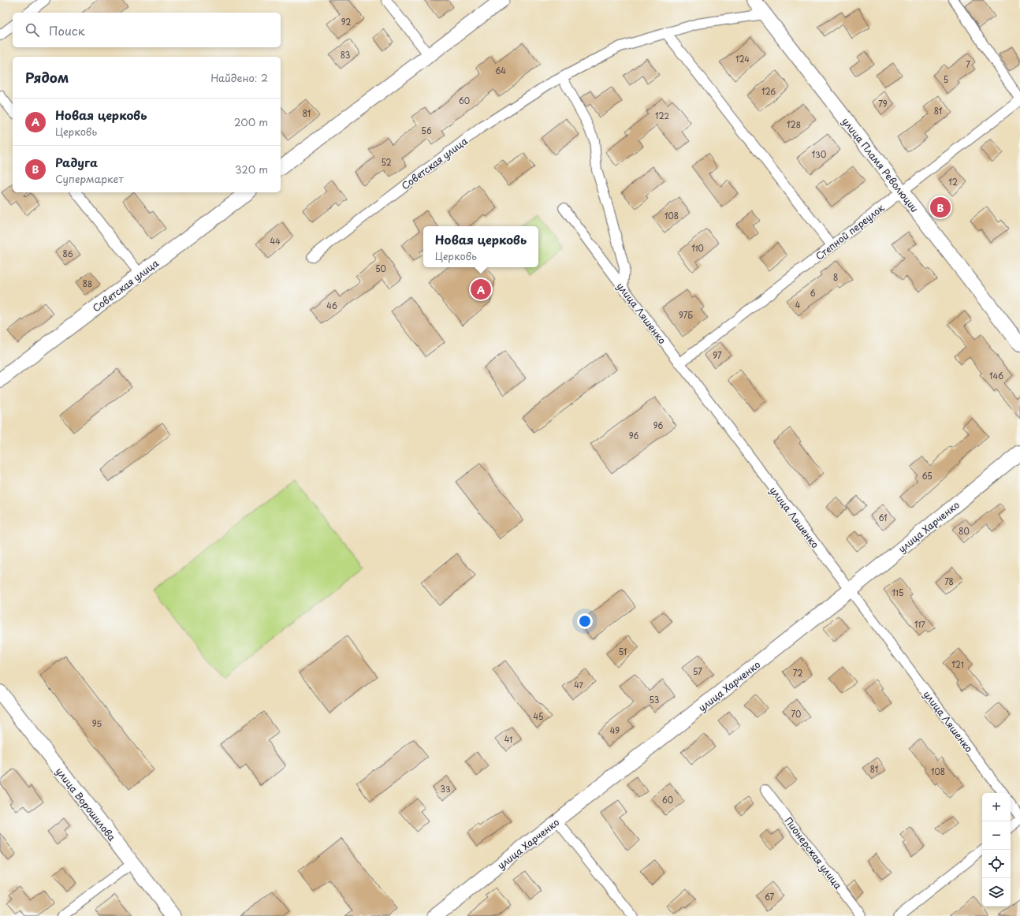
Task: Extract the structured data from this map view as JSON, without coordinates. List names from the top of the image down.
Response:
{
  "streets": {
    "street": [
      "Советская улица",
      "улица Пламя Революции",
      "Степной переулок",
      "улица Ляшенко",
      "улица Харченко",
      "улица Ворошилова",
      "Пионерская улица"
    ]
  },
  "crossings": [
    ["улица Пламя Революции", "Степной переулок"],
    ["Степной переулок", "улица Ляшенко"],
    ["улица Ляшенко", "улица Харченко"]
  ],
  "house_numbers": [
    "92",
    "83",
    "124",
    "7",
    "64",
    "5",
    "126",
    "60",
    "79",
    "81",
    "81",
    "122",
    "128",
    "56",
    "130",
    "52",
    "12",
    "108",
    "44",
    "110",
    "86",
    "50",
    "8",
    "88",
    "6",
    "4",
    "46",
    "97Б",
    "97",
    "146",
    "96",
    "96",
    "65",
    "61",
    "80",
    "78",
    "115",
    "117",
    "51",
    "121",
    "57",
    "72",
    "47",
    "53",
    "70",
    "45",
    "95",
    "49",
    "41",
    "81",
    "108",
    "33",
    "60",
    "67"
  ],
  "page": {
    "search": "Поиск",
    "heading": ["Рядом", "Найдено: 2"],
    "list": [
      {
        "mark": "A",
        "name": "Новая церковь",
        "note": "Церковь",
        "value": "200 m"
      },
      {
        "mark": "B",
        "name": "Радуга",
        "note": "Супермаркет",
        "value": "320 m"
      }
    ],
    "pins": ["B", "A"],
    "popup": ["Новая церковь", "Церковь"],
    "map_buttons": ["+", "−"]
  }
}
